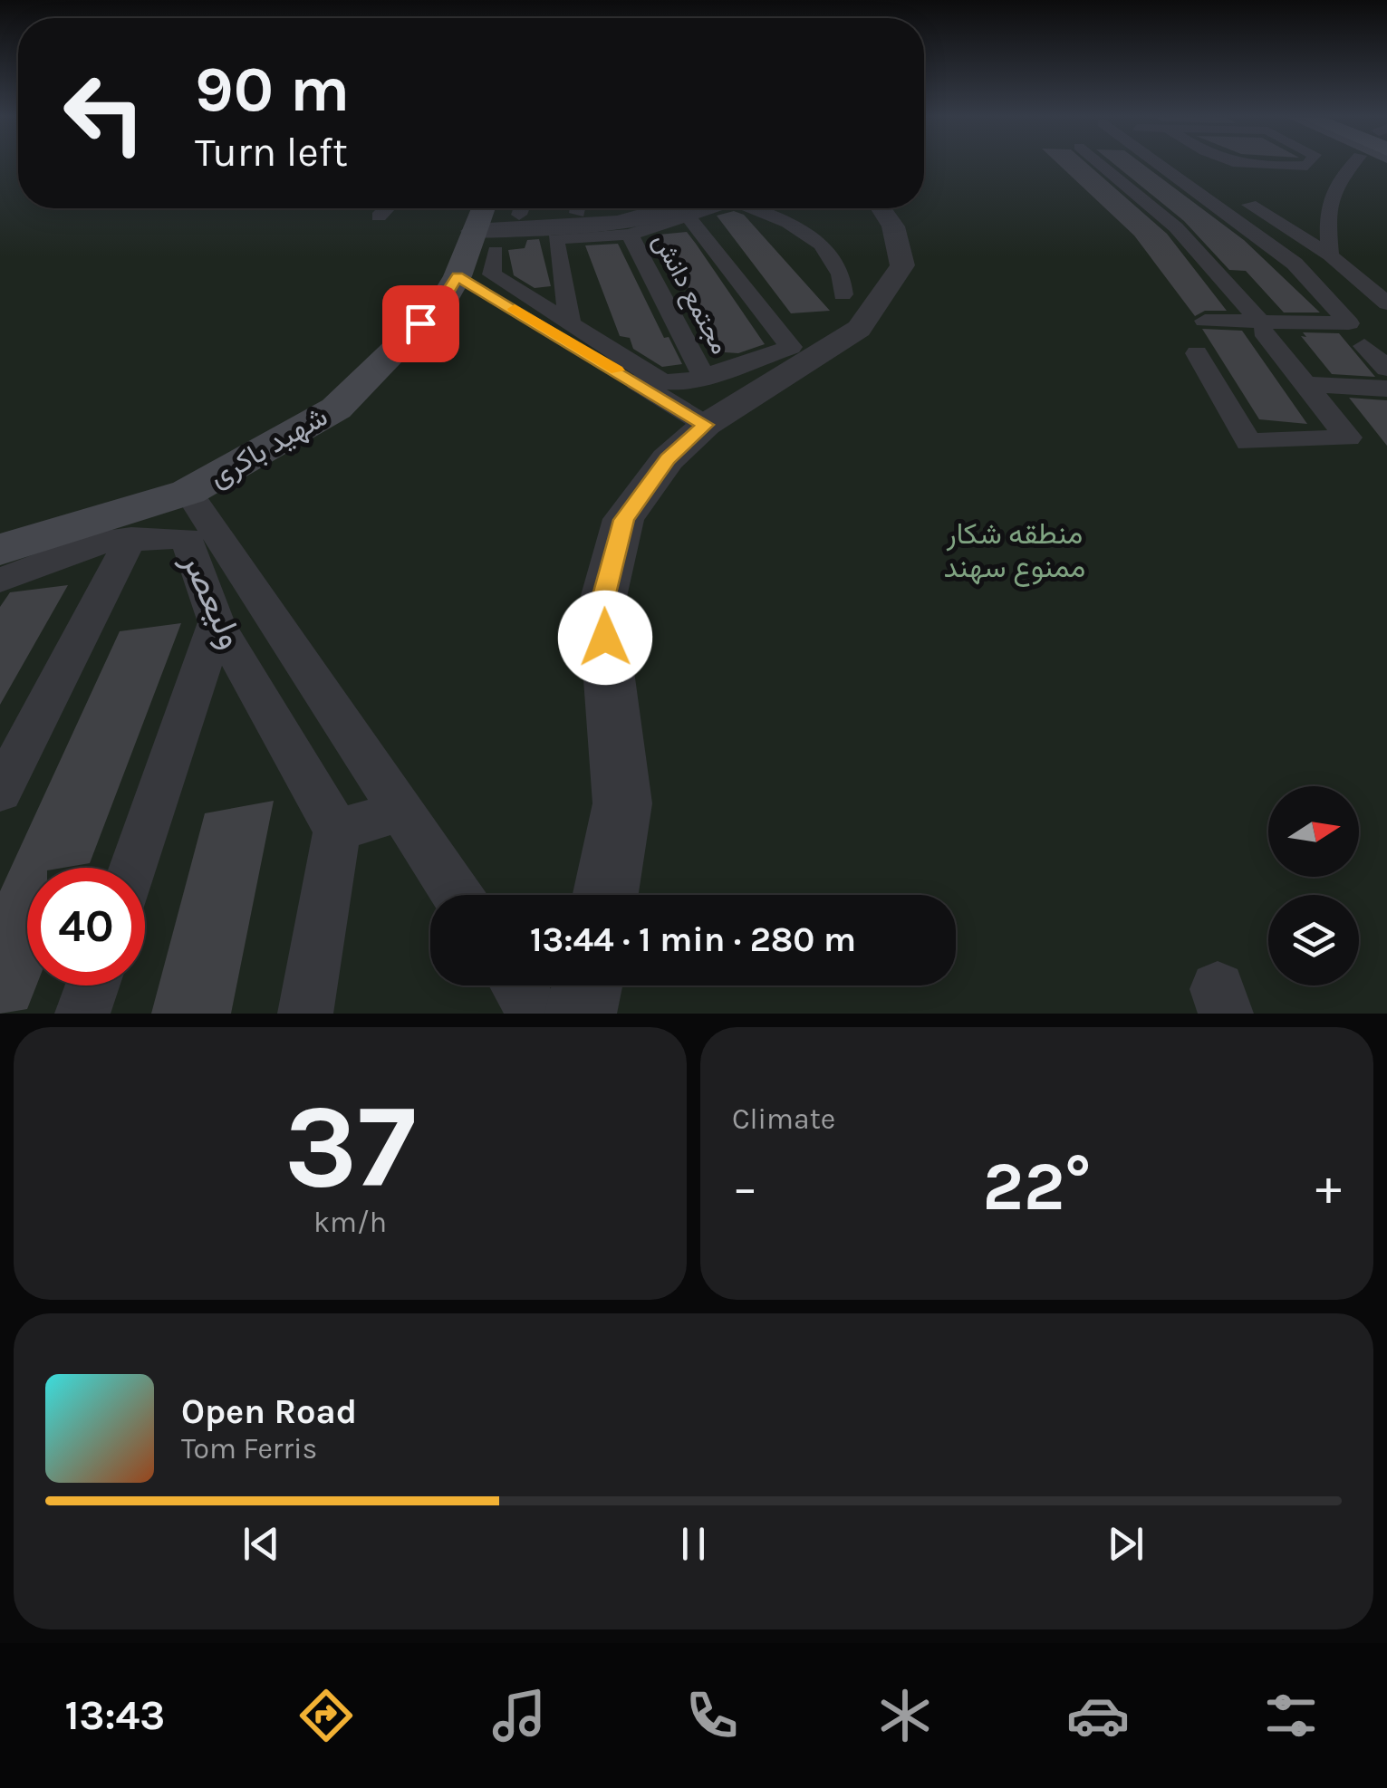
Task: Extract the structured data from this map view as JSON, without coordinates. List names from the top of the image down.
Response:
{
  "streets": {
    "main road": ["شهید باکری"],
    "street": ["مجتمع دانش", "ولیعصر"]
  },
  "parks": ["منطقه شکار ممنوع سهند"],
  "north": "right",
  "page": {
    "turn": ["90 m", "Turn left"],
    "limit": "40",
    "trip": "13:44 · 1 min · 280 m",
    "tile": [
      ["37", "km/h"],
      "Climate"
    ],
    "heat": ["−", "22°", "+"],
    "song": ["Open Road", "Tom Ferris"],
    "tabs": "13:43"
  }
}
